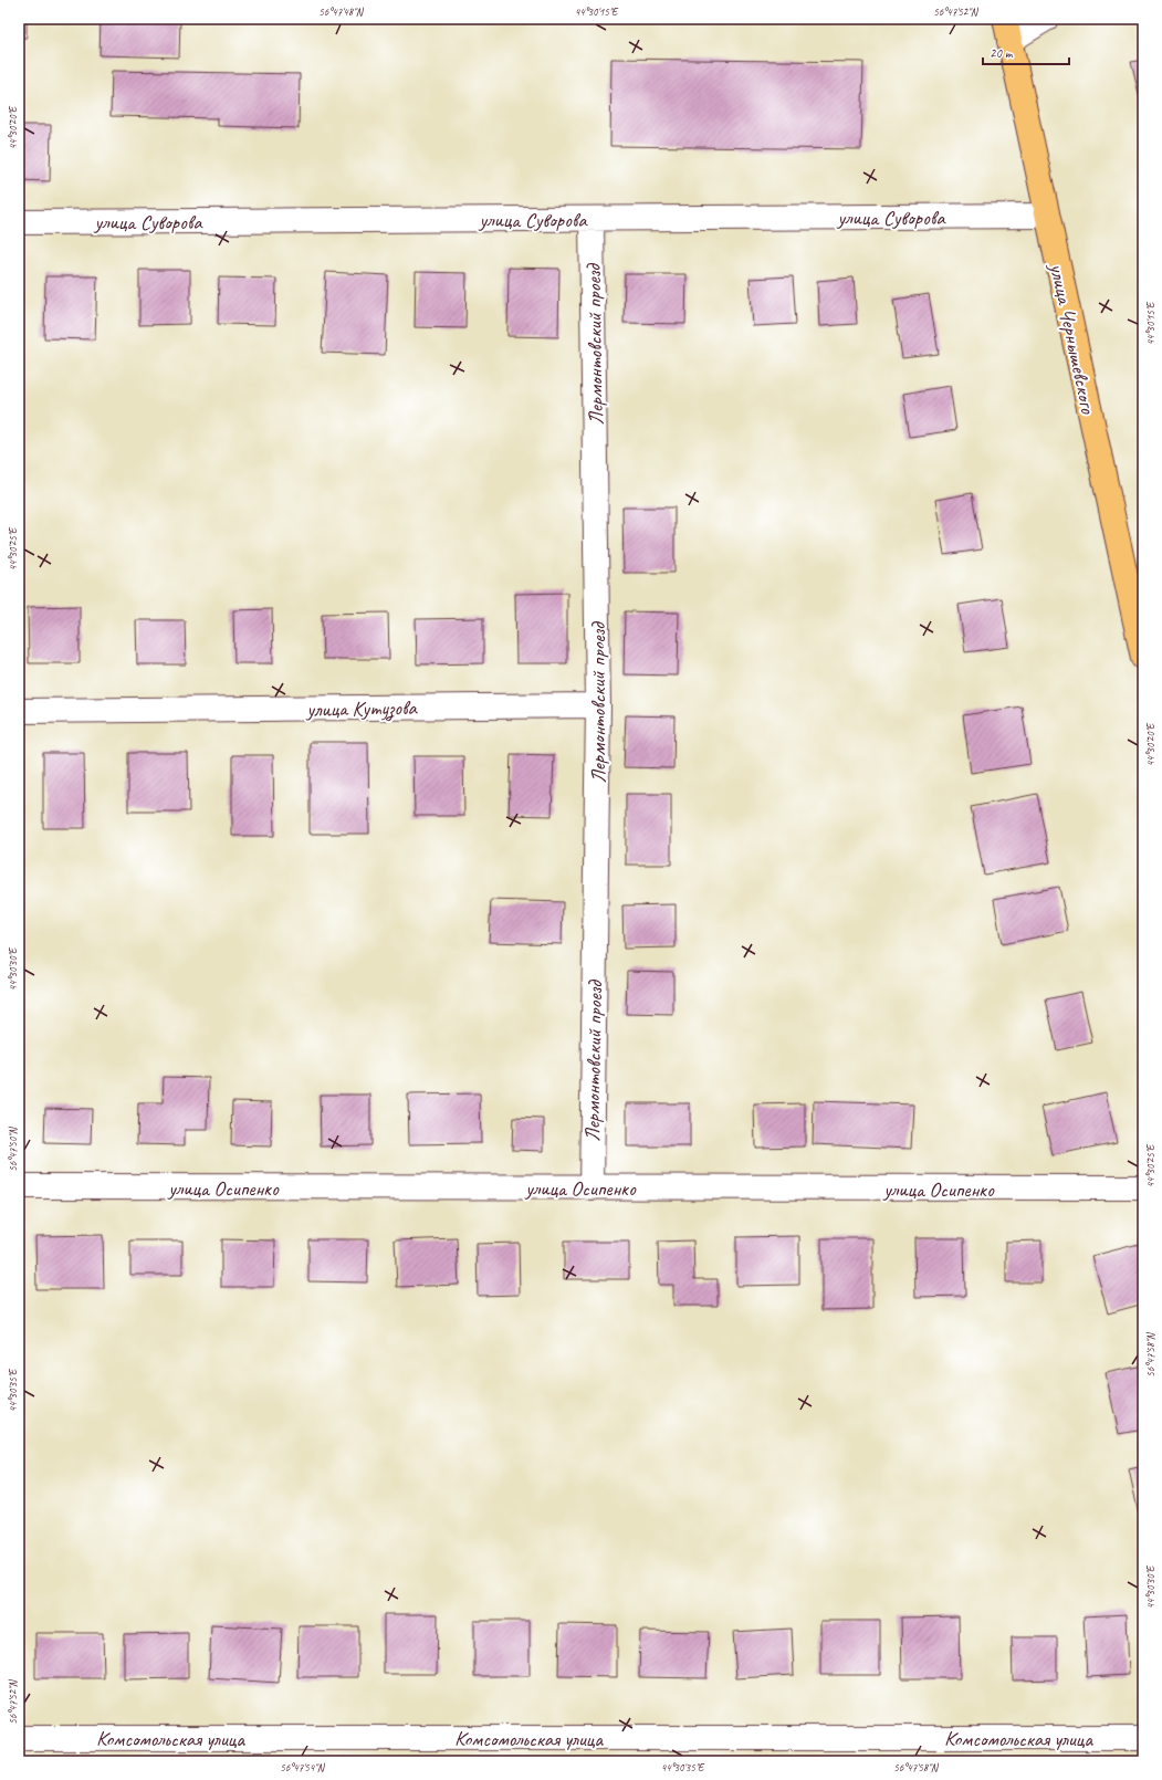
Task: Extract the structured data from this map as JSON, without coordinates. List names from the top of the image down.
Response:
{
  "streets": {
    "main road": ["улица Чернышевского"],
    "street": [
      "улица Суворова",
      "Лермонтовский проезд",
      "улица Кутузова",
      "улица Осипенко",
      "Комсомольская улица"
    ]
  },
  "crossings": [
    ["улица Суворова", "улица Чернышевского"],
    ["улица Суворова", "Лермонтовский проезд"],
    ["Лермонтовский проезд", "улица Кутузова"],
    ["Лермонтовский проезд", "улица Осипенко"]
  ],
  "scale_bar": "20 m",
  "coordinates": [
    "56°47'48\"N",
    "44°30'15\"E",
    "56°47'52\"N",
    "44°30'20\"E",
    "44°30'25\"E",
    "44°30'30\"E",
    "56°47'50\"N",
    "56°47'58\"N",
    "44°30'35\"E",
    "56°47'54\"N"
  ]
}
